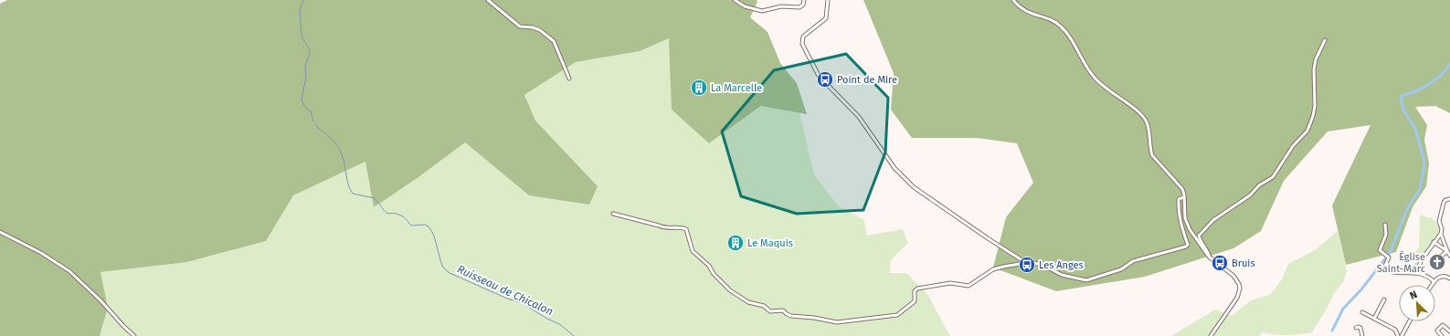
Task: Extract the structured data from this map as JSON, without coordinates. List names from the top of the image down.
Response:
{
  "water": ["Ruisseau de Chicalon"],
  "places": {
    "bus stop": ["Point de Mire", "Bruis", "Les Anges"],
    "building": ["La Marcelle", "Le Maquis"],
    "church": ["Église Saint-Marc"]
  },
  "north": "top left"
}
